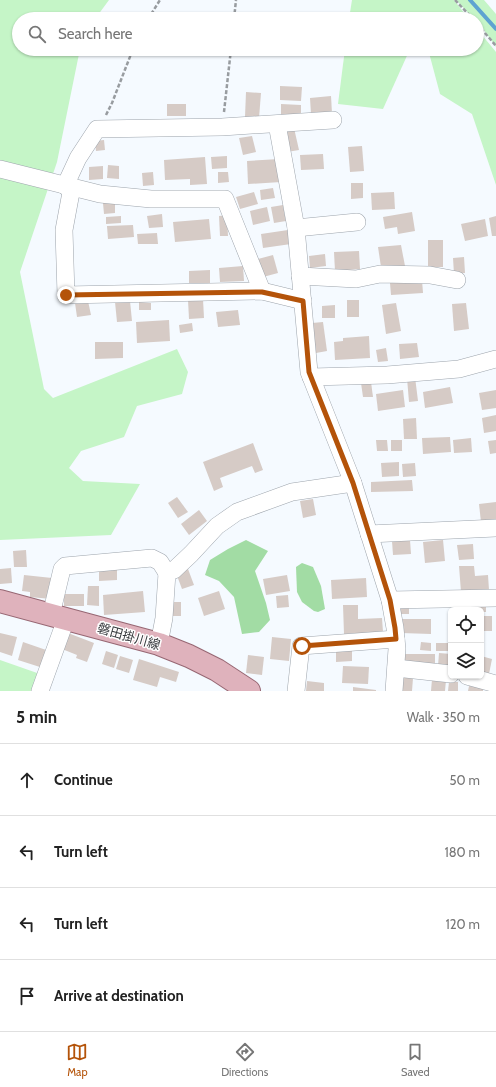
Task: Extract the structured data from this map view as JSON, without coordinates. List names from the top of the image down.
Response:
{
  "streets": {
    "main road": ["磐田掛川線"]
  },
  "page": {
    "search": "Search here",
    "heading": ["5 min", "Walk · 350 m"],
    "list": [
      ["Continue", "50 m"],
      ["Turn left", "180 m"],
      ["Turn left", "120 m"],
      "Arrive at destination"
    ],
    "nav": ["Map", "Directions", "Saved"]
  }
}
